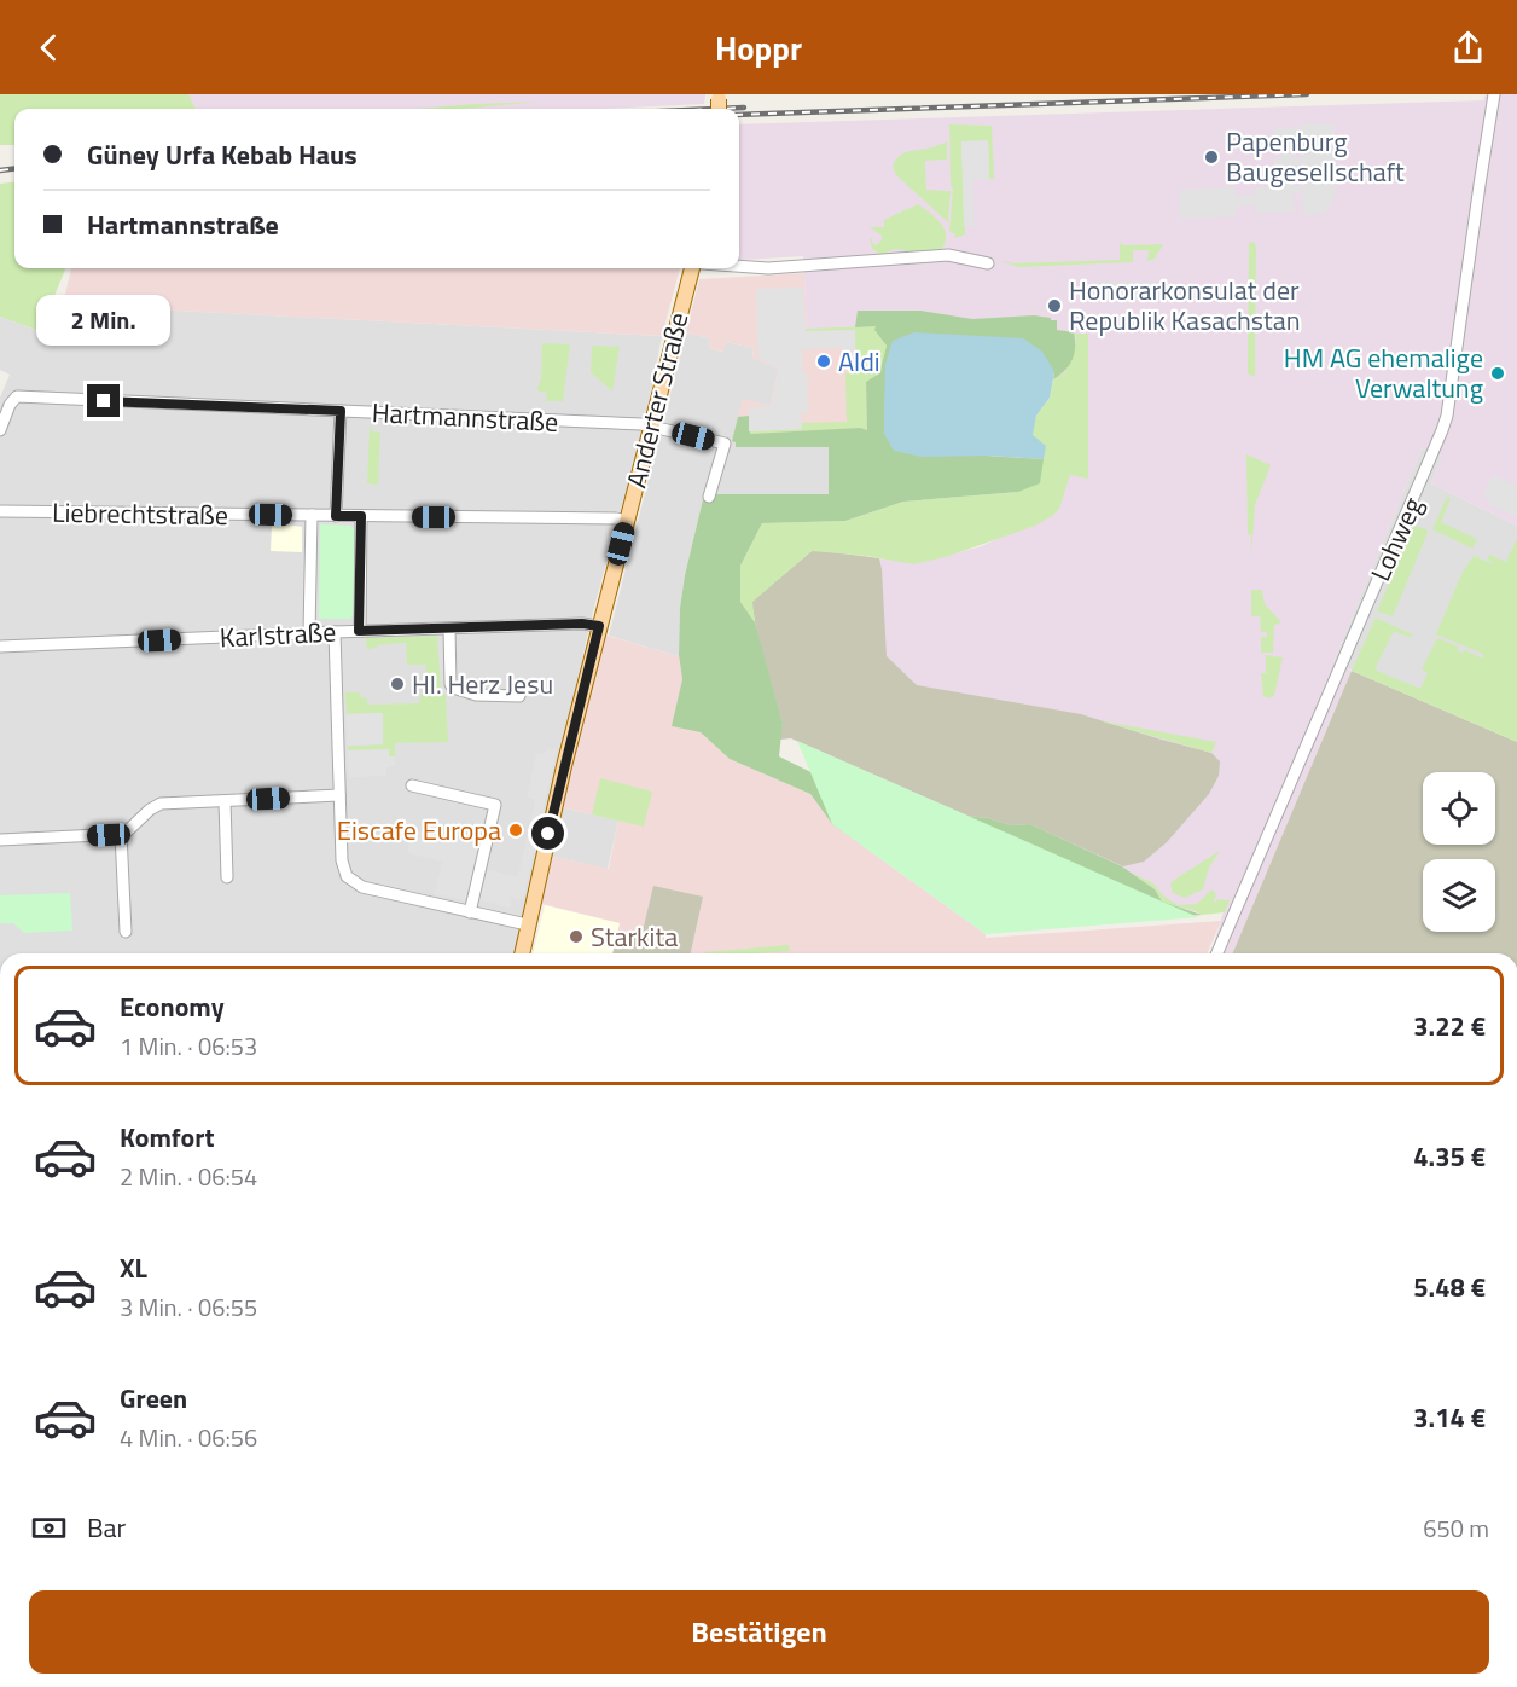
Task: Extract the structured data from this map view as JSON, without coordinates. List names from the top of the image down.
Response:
{
  "streets": {
    "main road": ["Anderter Straße"],
    "street": [
      "Hartmannstraße",
      "Liebrechtstraße",
      "Lohweg",
      "Karlstraße"
    ]
  },
  "crossings": [
    ["Anderter Straße", "Hartmannstraße"],
    ["Anderter Straße", "Liebrechtstraße"],
    ["Anderter Straße", "Karlstraße"]
  ],
  "places": [
    "Papenburg Baugesellschaft",
    "Honorarkonsulat der Republik Kasachstan",
    "Aldi",
    "HM AG ehemalige Verwaltung",
    "Hl. Herz Jesu",
    "Eiscafe Europa",
    "Starkita"
  ],
  "page": {
    "header": "Hoppr",
    "banner": ["Güney Urfa Kebab Haus", "Hartmannstraße"],
    "bubble": "2 Min.",
    "list": [
      {
        "name": "Economy",
        "note": "1 Min. · 06:53",
        "value": "3.22 €"
      },
      {
        "name": "Komfort",
        "note": "2 Min. · 06:54",
        "value": "4.35 €"
      },
      {
        "name": "XL",
        "note": "3 Min. · 06:55",
        "value": "5.48 €"
      },
      {
        "name": "Green",
        "note": "4 Min. · 06:56",
        "value": "3.14 €"
      }
    ],
    "pay": ["Bar", "650 m"],
    "buttons": "Bestätigen"
  }
}
